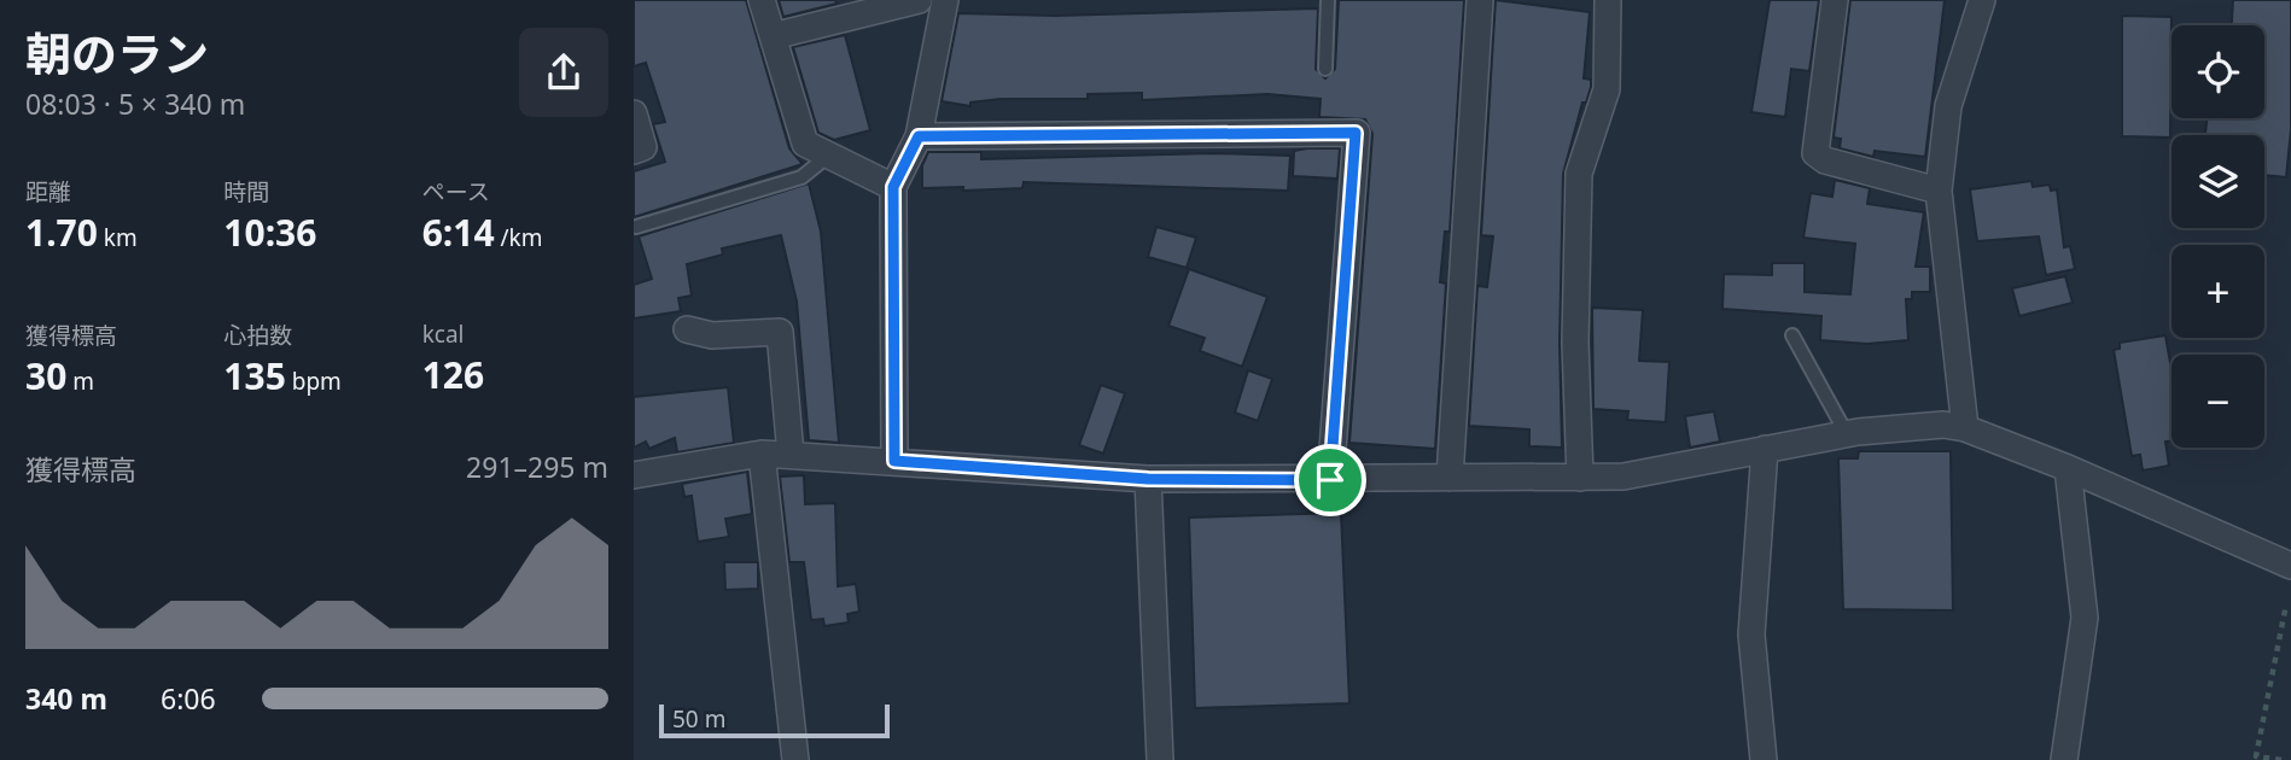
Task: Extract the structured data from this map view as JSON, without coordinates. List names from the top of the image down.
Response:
{
  "scale_bar": "50 m",
  "page": {
    "heading": ["朝のラン", "08:03 · 5 × 340 m"],
    "map_buttons": ["+", "−"],
    "stats": [
      ["距離", "1.70 km"],
      ["時間", "10:36"],
      ["ペース", "6:14 /km"],
      ["獲得標高", "30 m"],
      ["心拍数", "135 bpm"],
      ["kcal", "126"]
    ],
    "chart": ["獲得標高", "291–295 m"],
    "list": [
      {
        "name": "340 m",
        "note": "6:06"
      }
    ],
    "scale": "50 m"
  }
}
